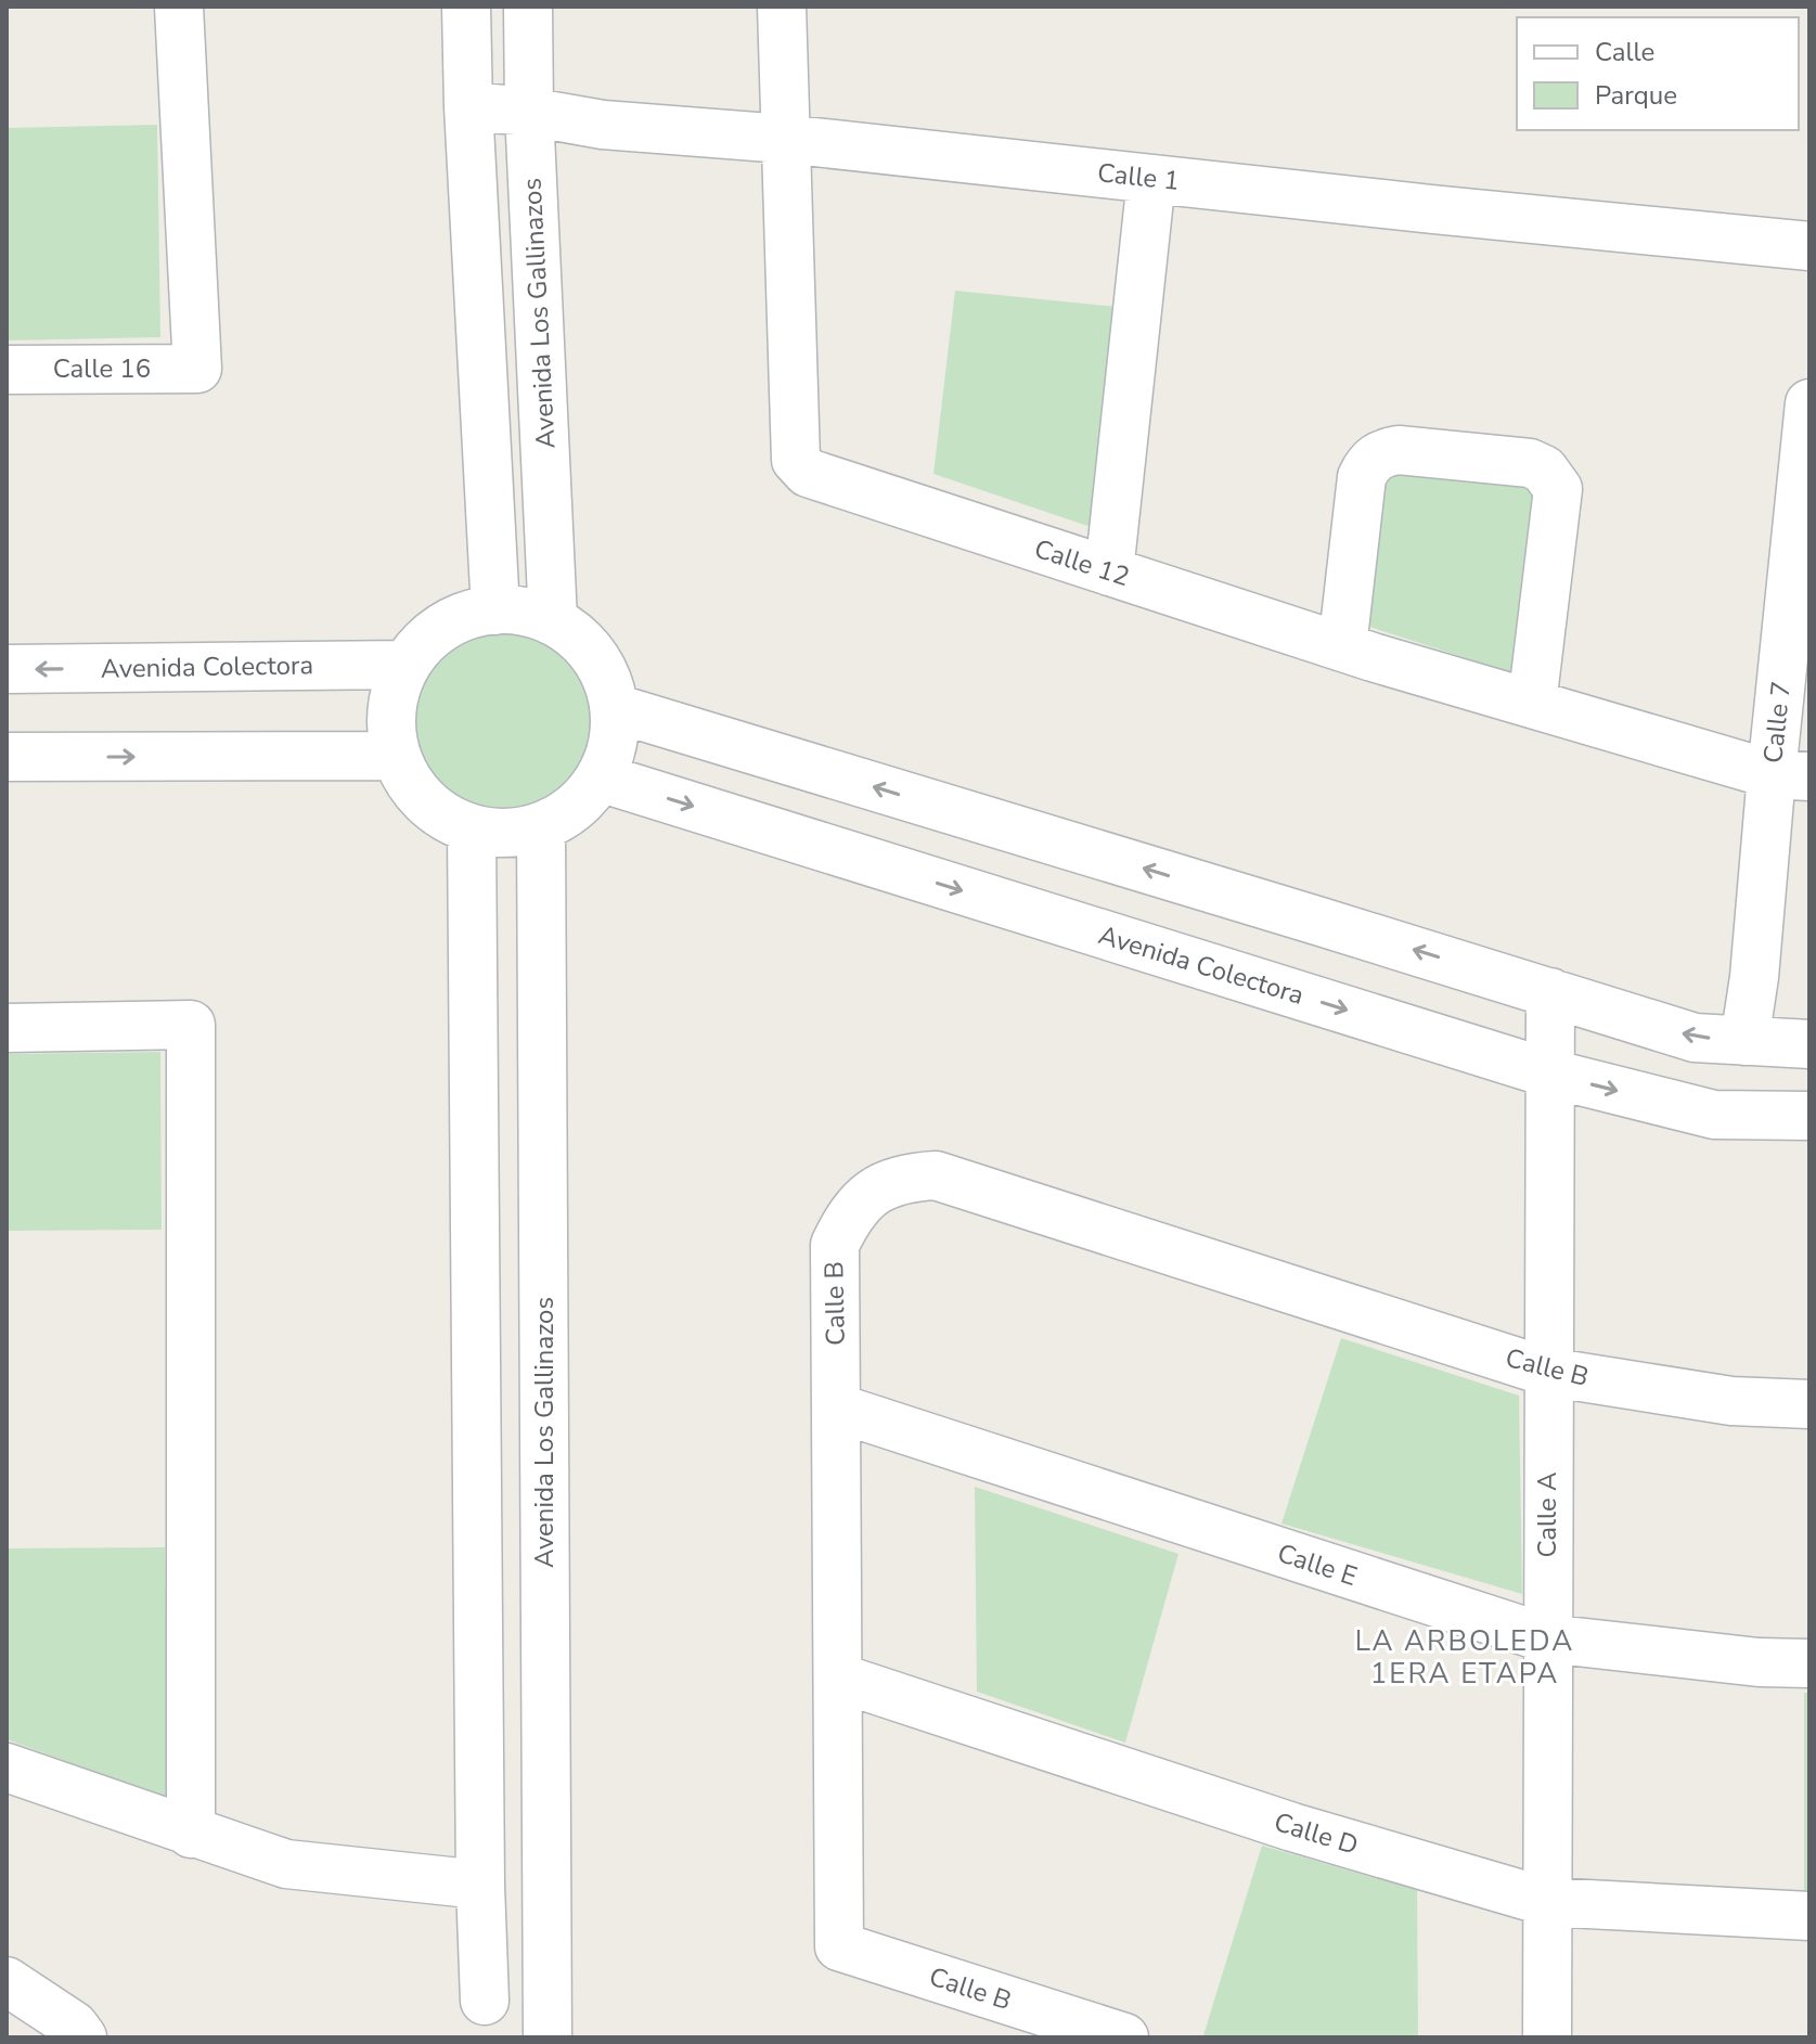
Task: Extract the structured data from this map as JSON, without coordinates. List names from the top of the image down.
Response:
{
  "streets": {
    "street": [
      "Calle 1",
      "Avenida Los Gallinazos",
      "Calle 16",
      "Calle 12",
      "Avenida Colectora",
      "Calle 7",
      "Calle B",
      "Calle A",
      "Calle E",
      "Calle D"
    ]
  },
  "crossings": [
    ["Calle 1", "Avenida Los Gallinazos"],
    ["Calle 1", "Calle 12"],
    ["Avenida Los Gallinazos", "Avenida Colectora"],
    ["Calle 12", "Calle 7"],
    ["Avenida Colectora", "Calle A"],
    ["Calle B", "Calle A"],
    ["Calle B", "Calle E"],
    ["Calle B", "Calle D"],
    ["Calle A", "Calle E"],
    ["Calle A", "Calle D"]
  ],
  "districts": ["LA ARBOLEDA 1ERA ETAPA"],
  "legend": ["Calle", "Parque"]
}
